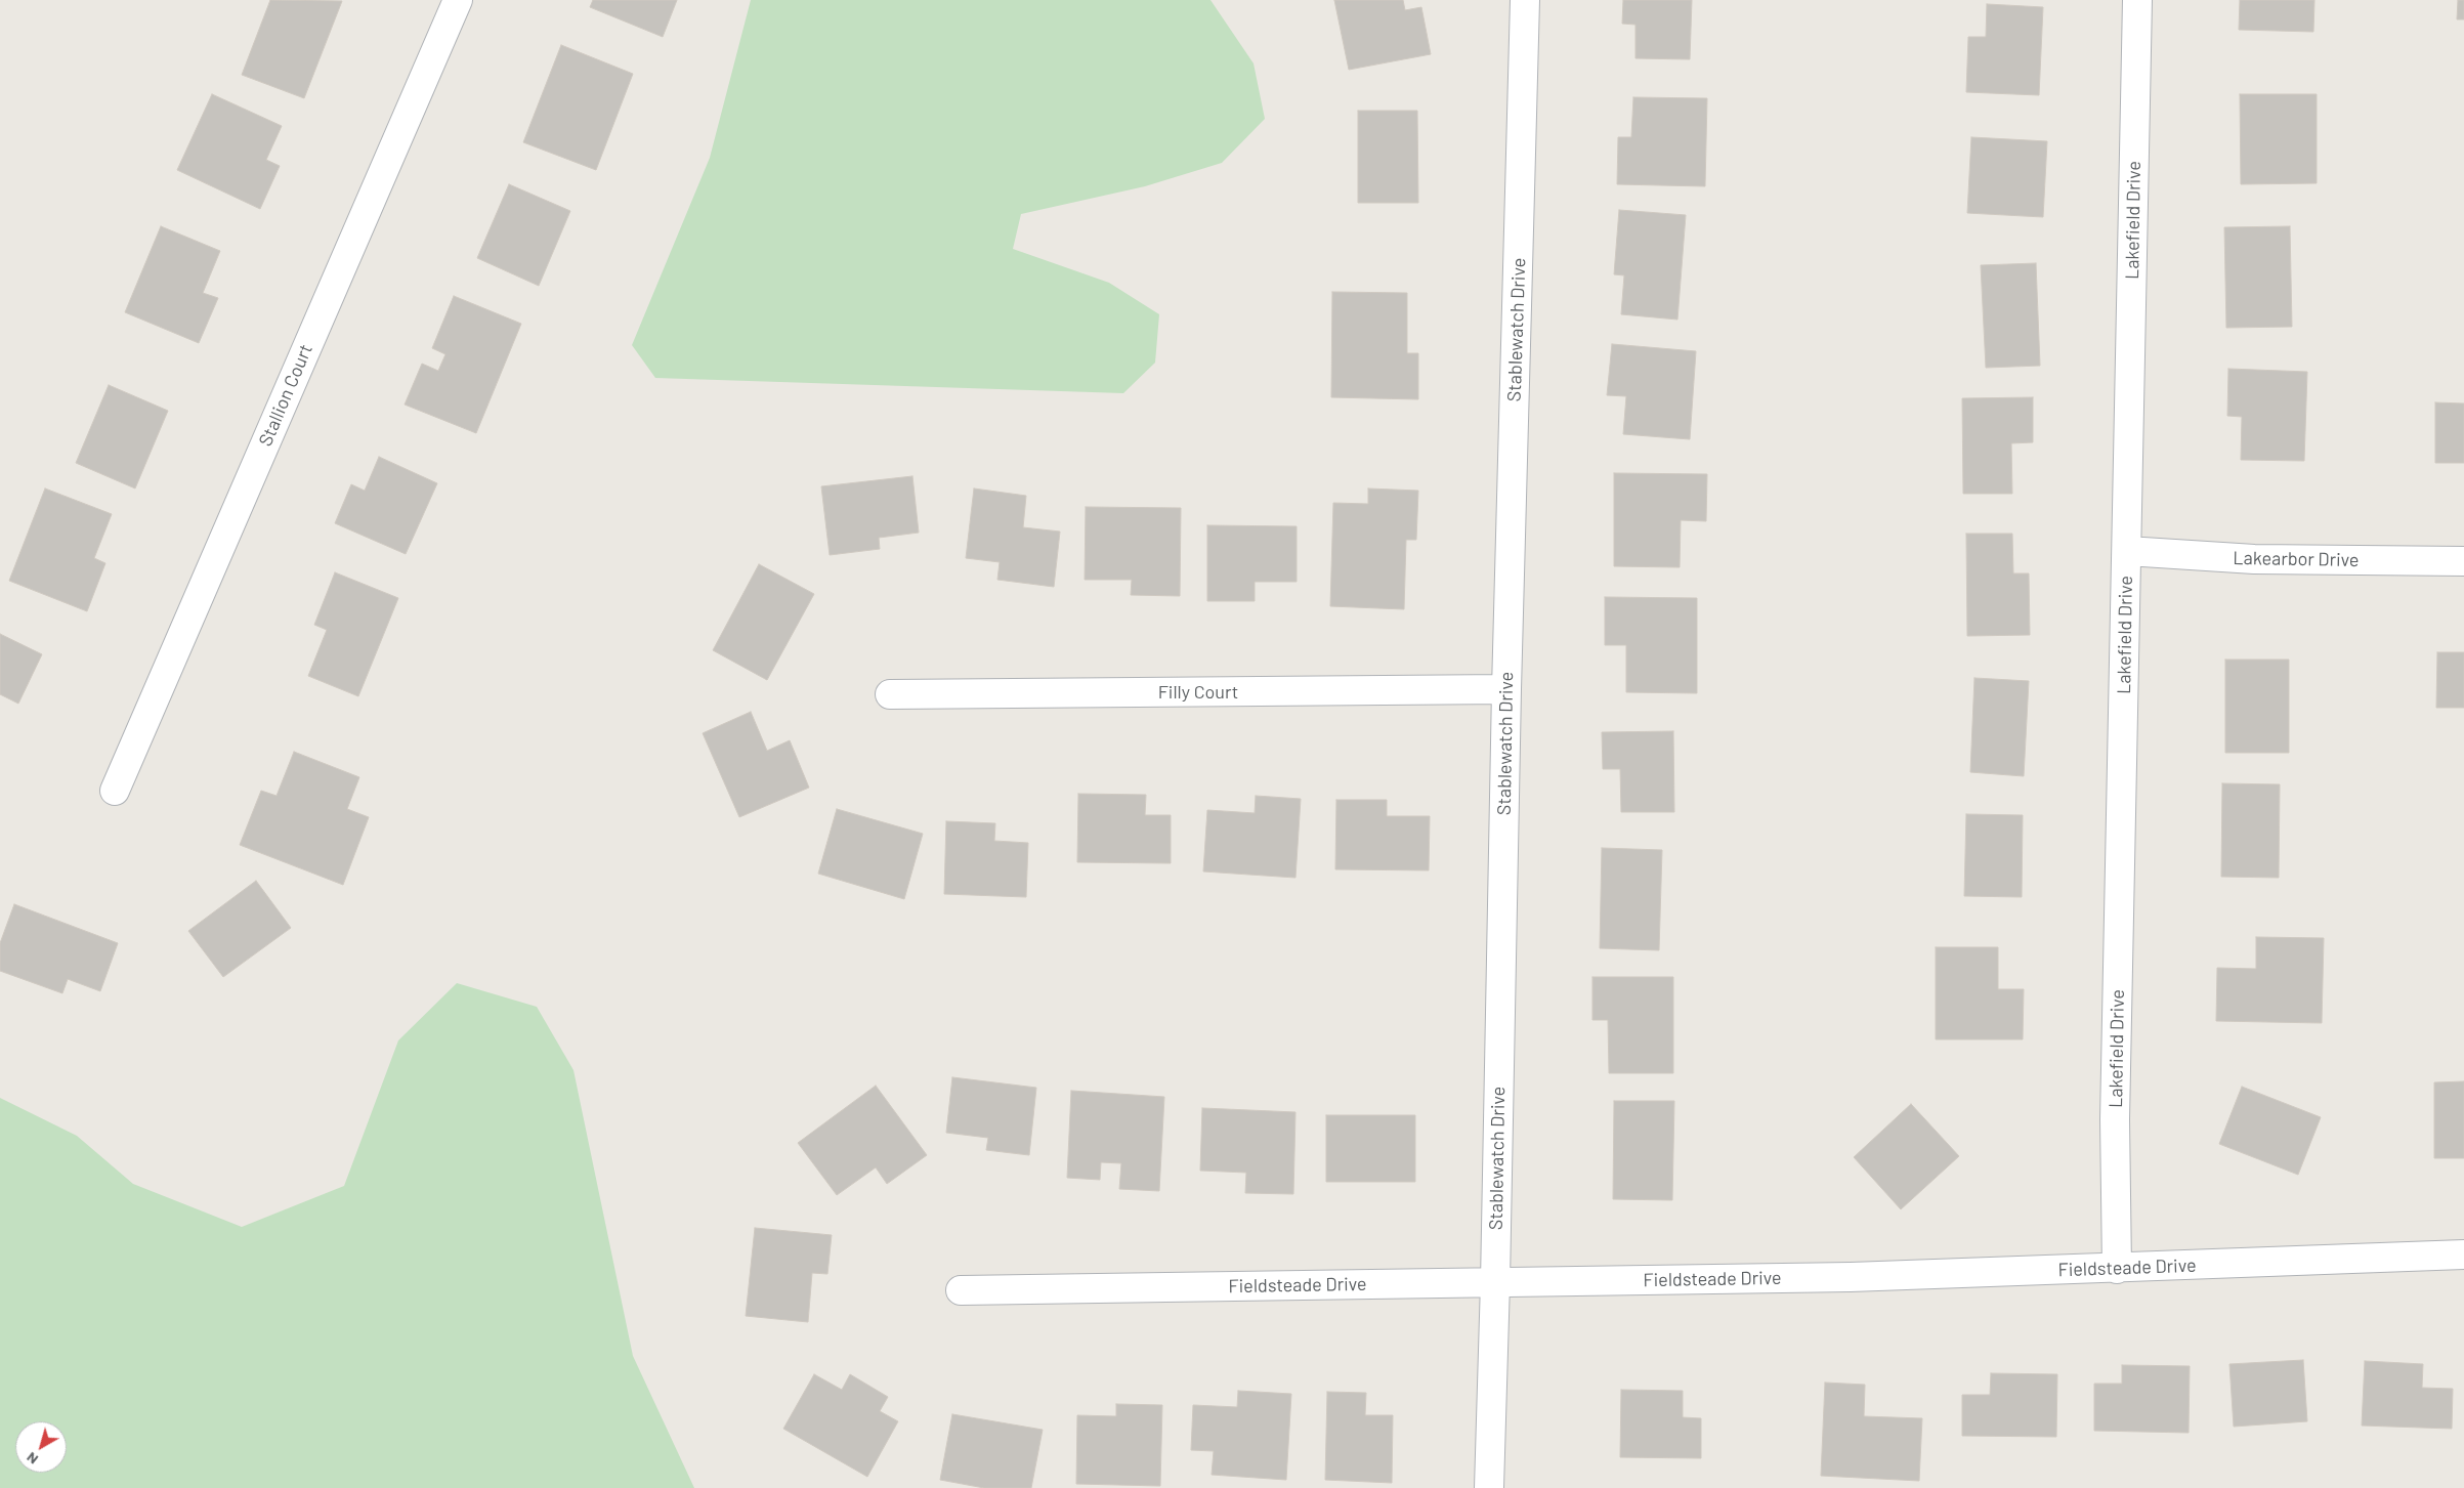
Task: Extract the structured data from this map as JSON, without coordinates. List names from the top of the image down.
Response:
{
  "streets": {
    "street": [
      "Lakefield Drive",
      "Stablewatch Drive",
      "Stallion Court",
      "Lakearbor Drive",
      "Filly Court",
      "Fieldsteade Drive"
    ]
  },
  "crossings": [
    ["Lakefield Drive", "Lakearbor Drive"],
    ["Lakefield Drive", "Fieldsteade Drive"],
    ["Stablewatch Drive", "Filly Court"],
    ["Stablewatch Drive", "Fieldsteade Drive"]
  ],
  "north": "bottom left"
}
